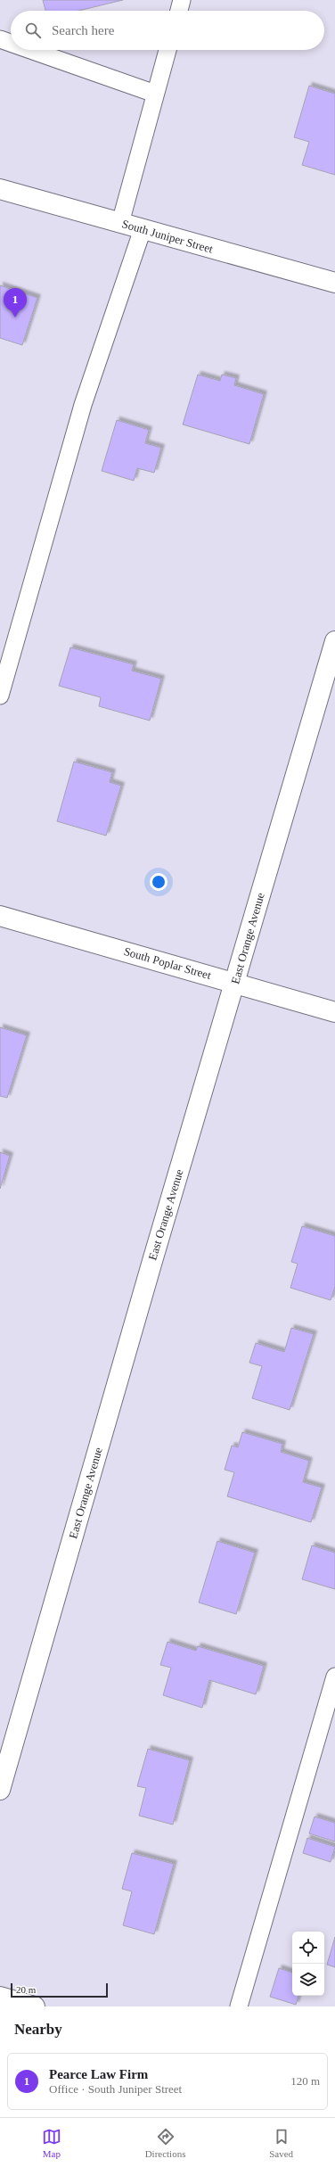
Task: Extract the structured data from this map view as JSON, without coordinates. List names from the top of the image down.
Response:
{
  "streets": {
    "street": ["South Juniper Street", "East Orange Avenue", "South Poplar Street"]
  },
  "crossings": [
    ["East Orange Avenue", "South Poplar Street"]
  ],
  "scale_bar": "20 m",
  "page": {
    "search": "Search here",
    "pins": "1",
    "scale": "20 m",
    "heading": "Nearby",
    "list": [
      {
        "mark": "1",
        "name": "Pearce Law Firm",
        "note": "Office · South Juniper Street",
        "value": "120 m"
      }
    ],
    "nav": ["Map", "Directions", "Saved"]
  }
}
